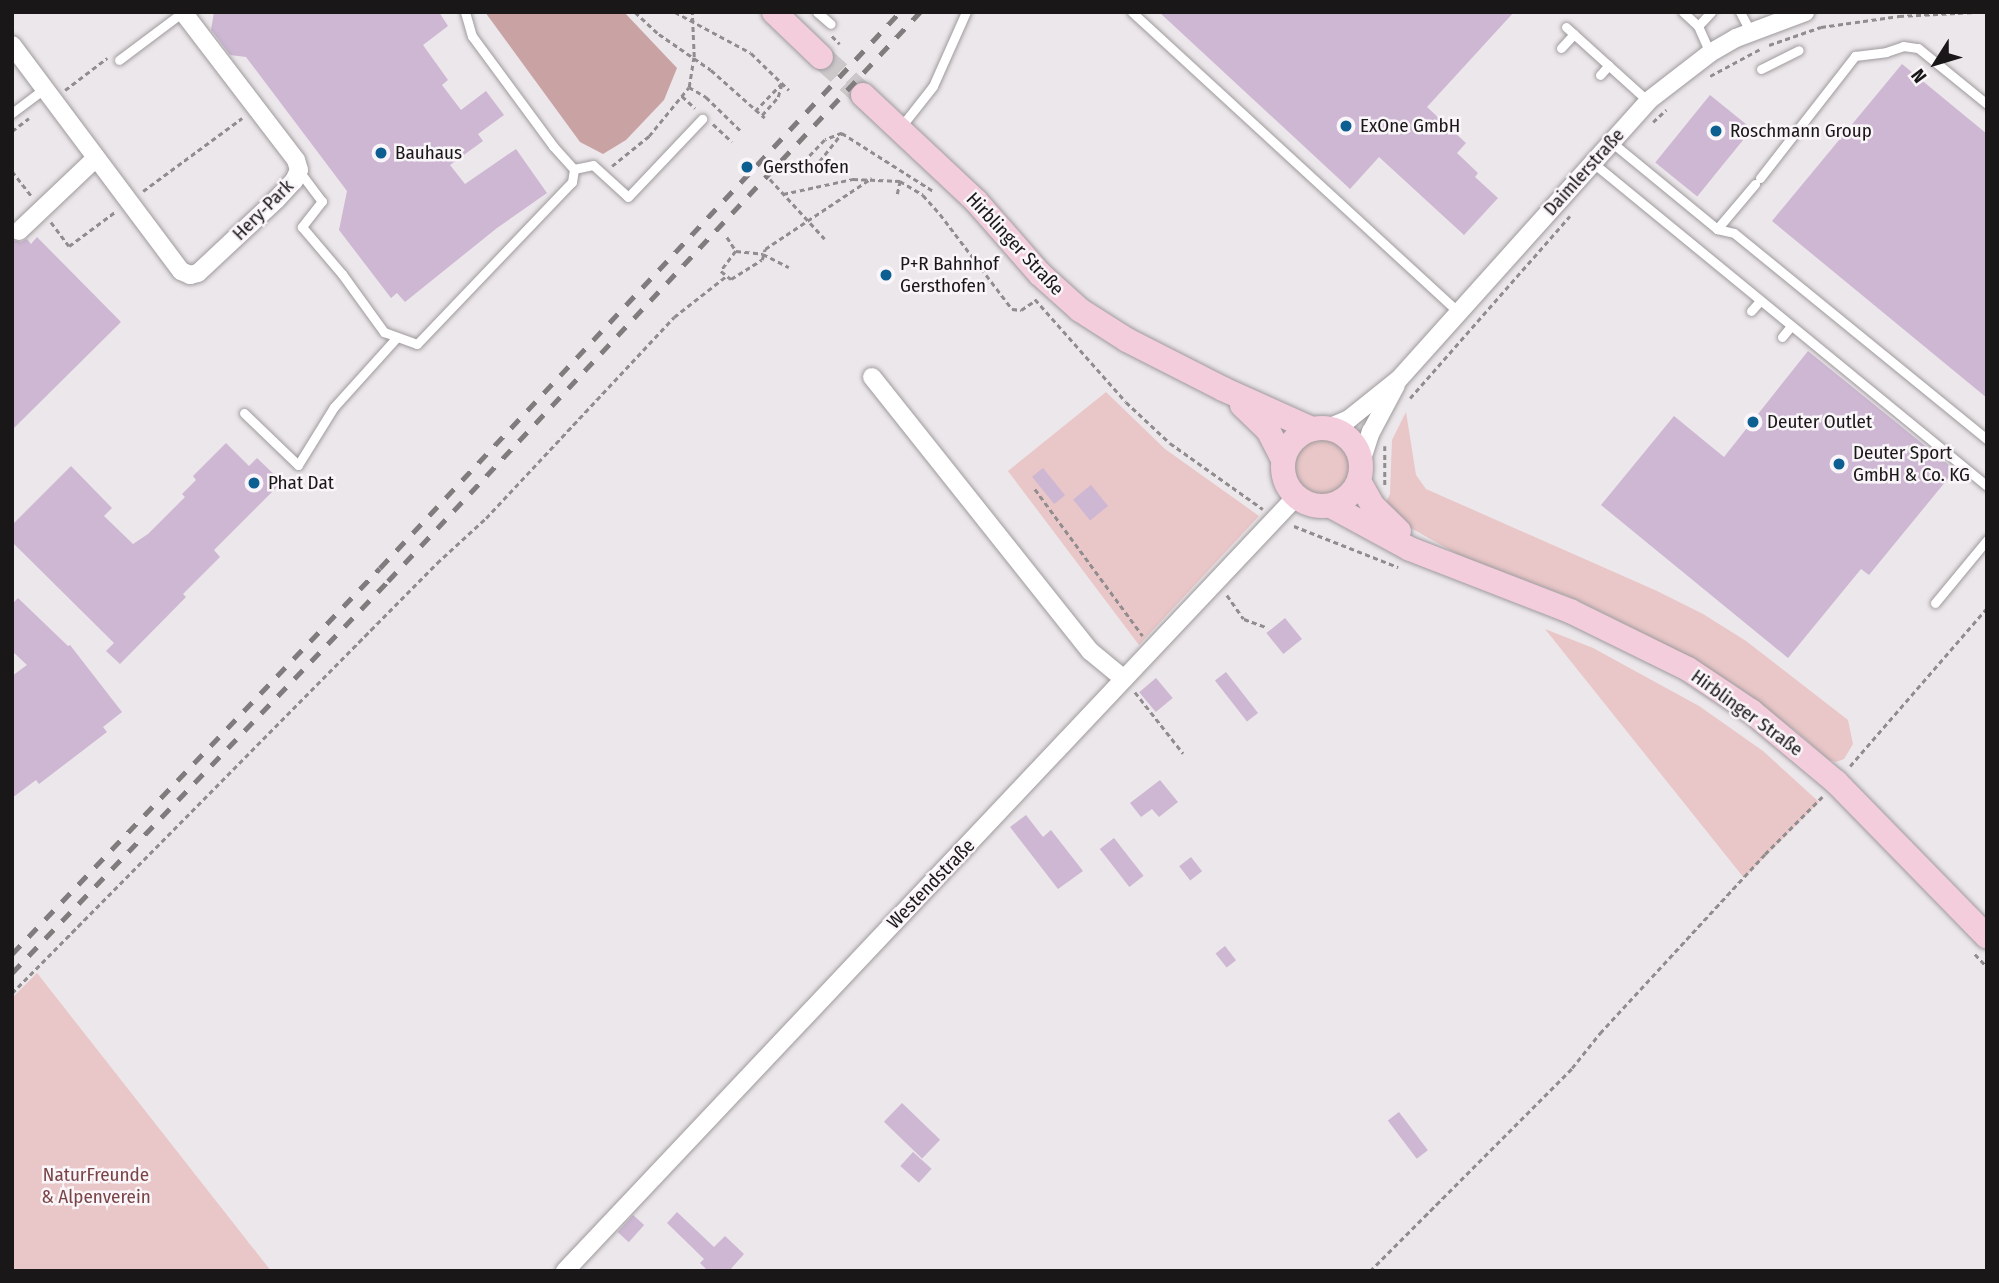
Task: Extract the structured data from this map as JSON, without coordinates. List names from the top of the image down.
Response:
{
  "streets": {
    "main road": ["Hirblinger Straße"],
    "street": ["Daimlerstraße", "Hery-Park", "Westendstraße"]
  },
  "crossings": [
    ["Daimlerstraße", "Hirblinger Straße"],
    ["Daimlerstraße", "Westendstraße"],
    ["Hirblinger Straße", "Westendstraße"]
  ],
  "parks": ["NaturFreunde & Alpenverein"],
  "places": [
    "ExOne GmbH",
    "Roschmann Group",
    "Bauhaus",
    "Gersthofen",
    "P+R Bahnhof Gersthofen",
    "Deuter Outlet",
    "Deuter Sport GmbH & Co. KG",
    "Phat Dat"
  ],
  "north": "bottom left"
}
